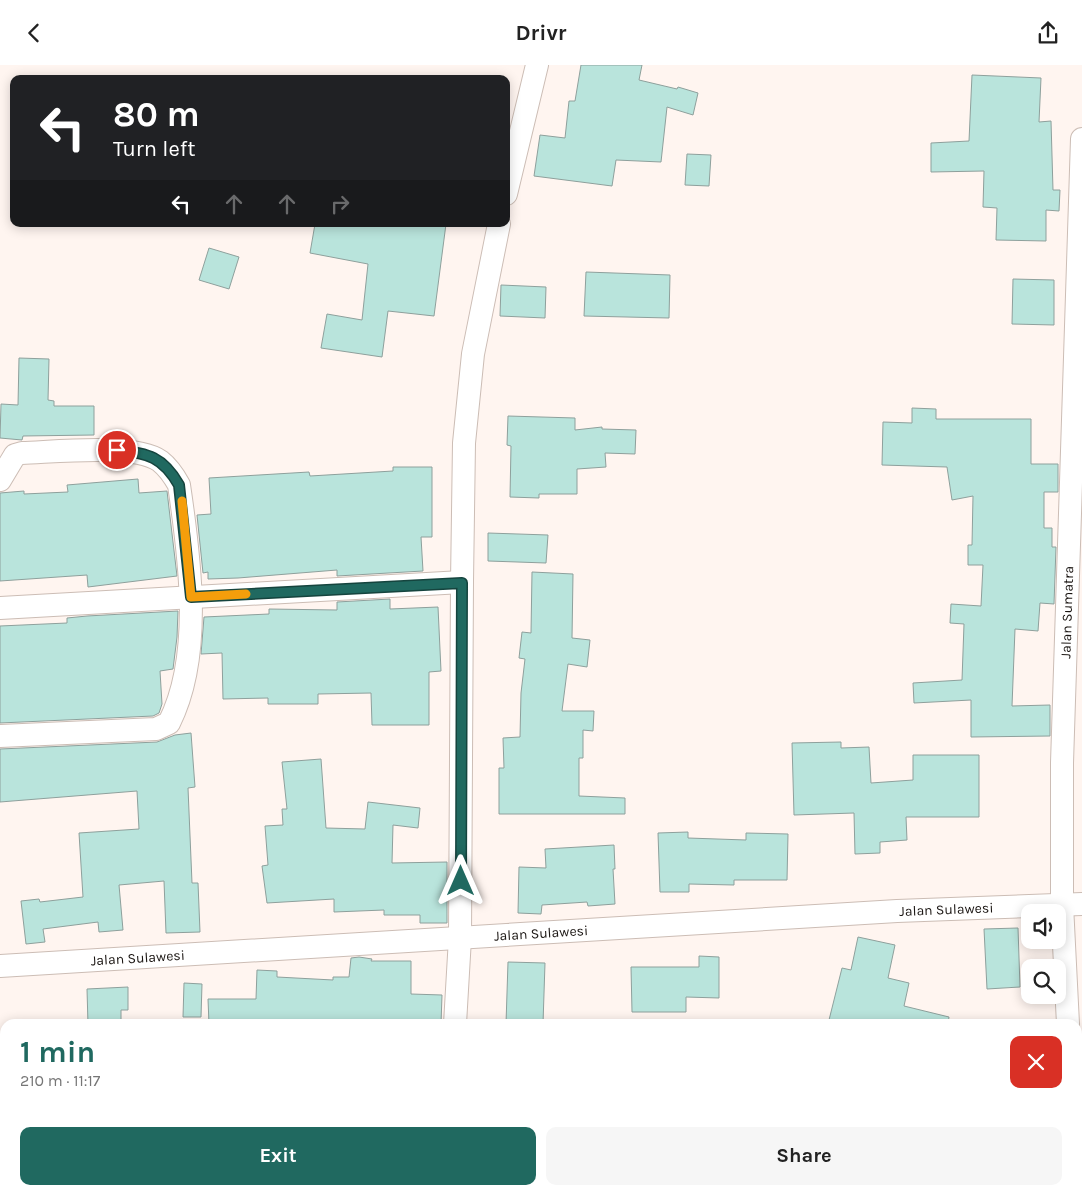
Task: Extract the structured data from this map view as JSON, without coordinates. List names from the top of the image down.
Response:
{
  "streets": {
    "street": ["Jalan Sumatra", "Jalan Sulawesi"]
  },
  "crossings": [
    ["Jalan Sumatra", "Jalan Sulawesi"]
  ],
  "page": {
    "header": "Drivr",
    "turn": ["80 m", "Turn left"],
    "heading": ["1 min", "210 m · 11:17"],
    "buttons": ["Exit", "Share"]
  }
}
